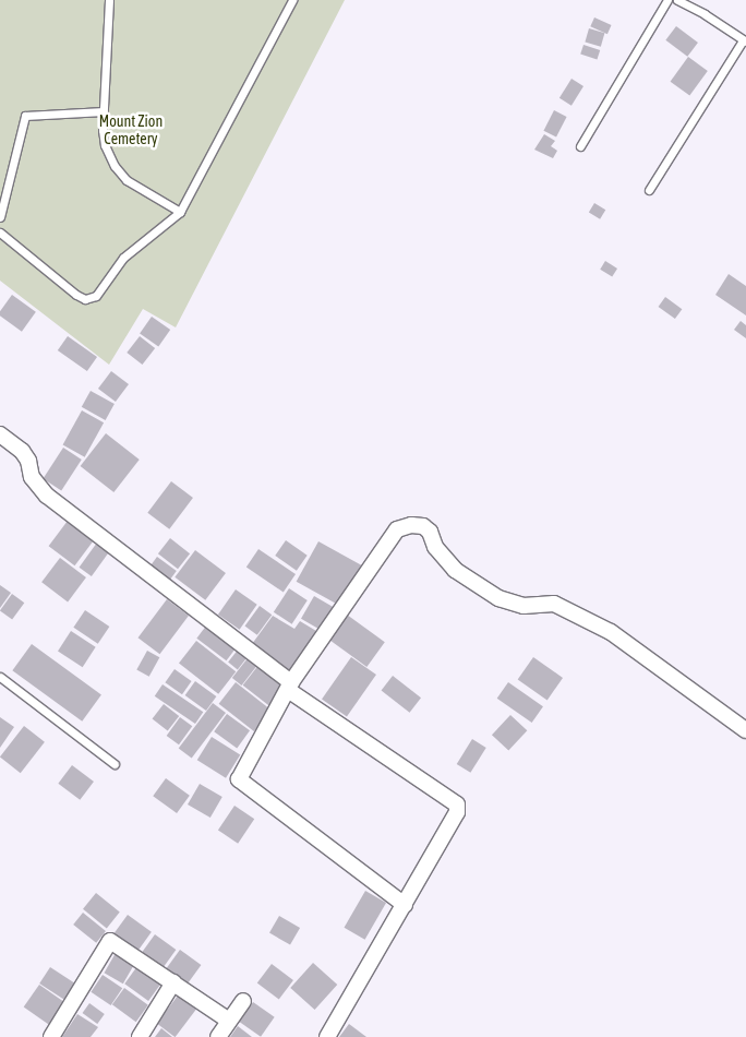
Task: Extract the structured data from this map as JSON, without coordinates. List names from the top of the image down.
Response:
{
  "parks": ["Mount Zion Cemetery"]
}
